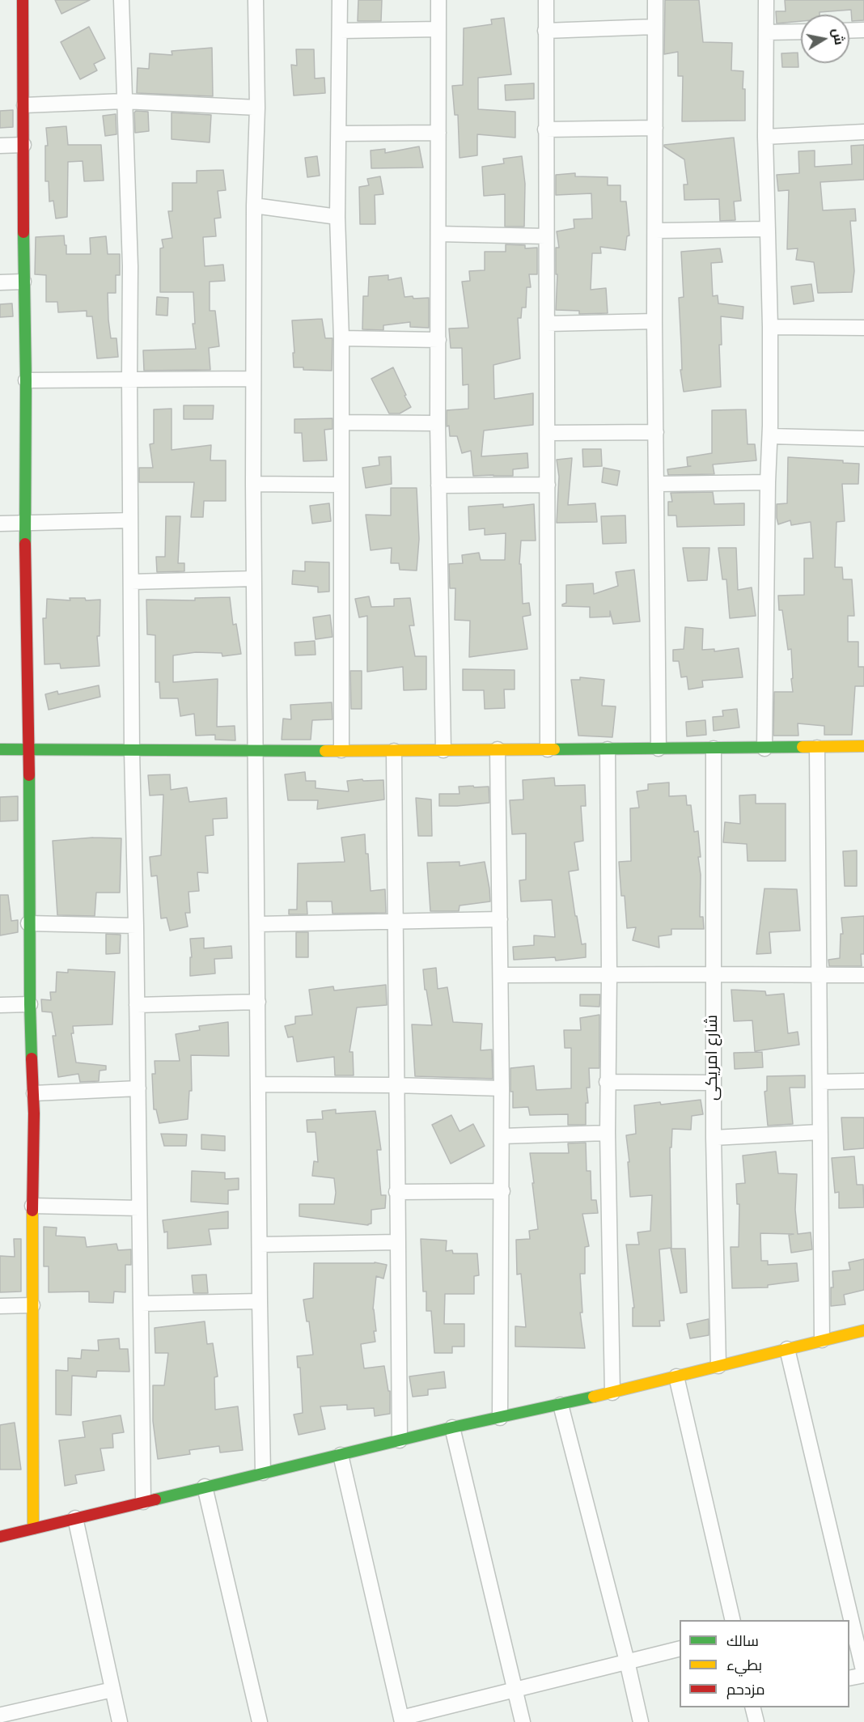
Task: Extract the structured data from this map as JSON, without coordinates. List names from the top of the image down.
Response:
{
  "streets": {
    "street": ["شارع امريكى"]
  },
  "legend": ["سالك", "بطيء", "مزدحم"],
  "north": "right"
}
